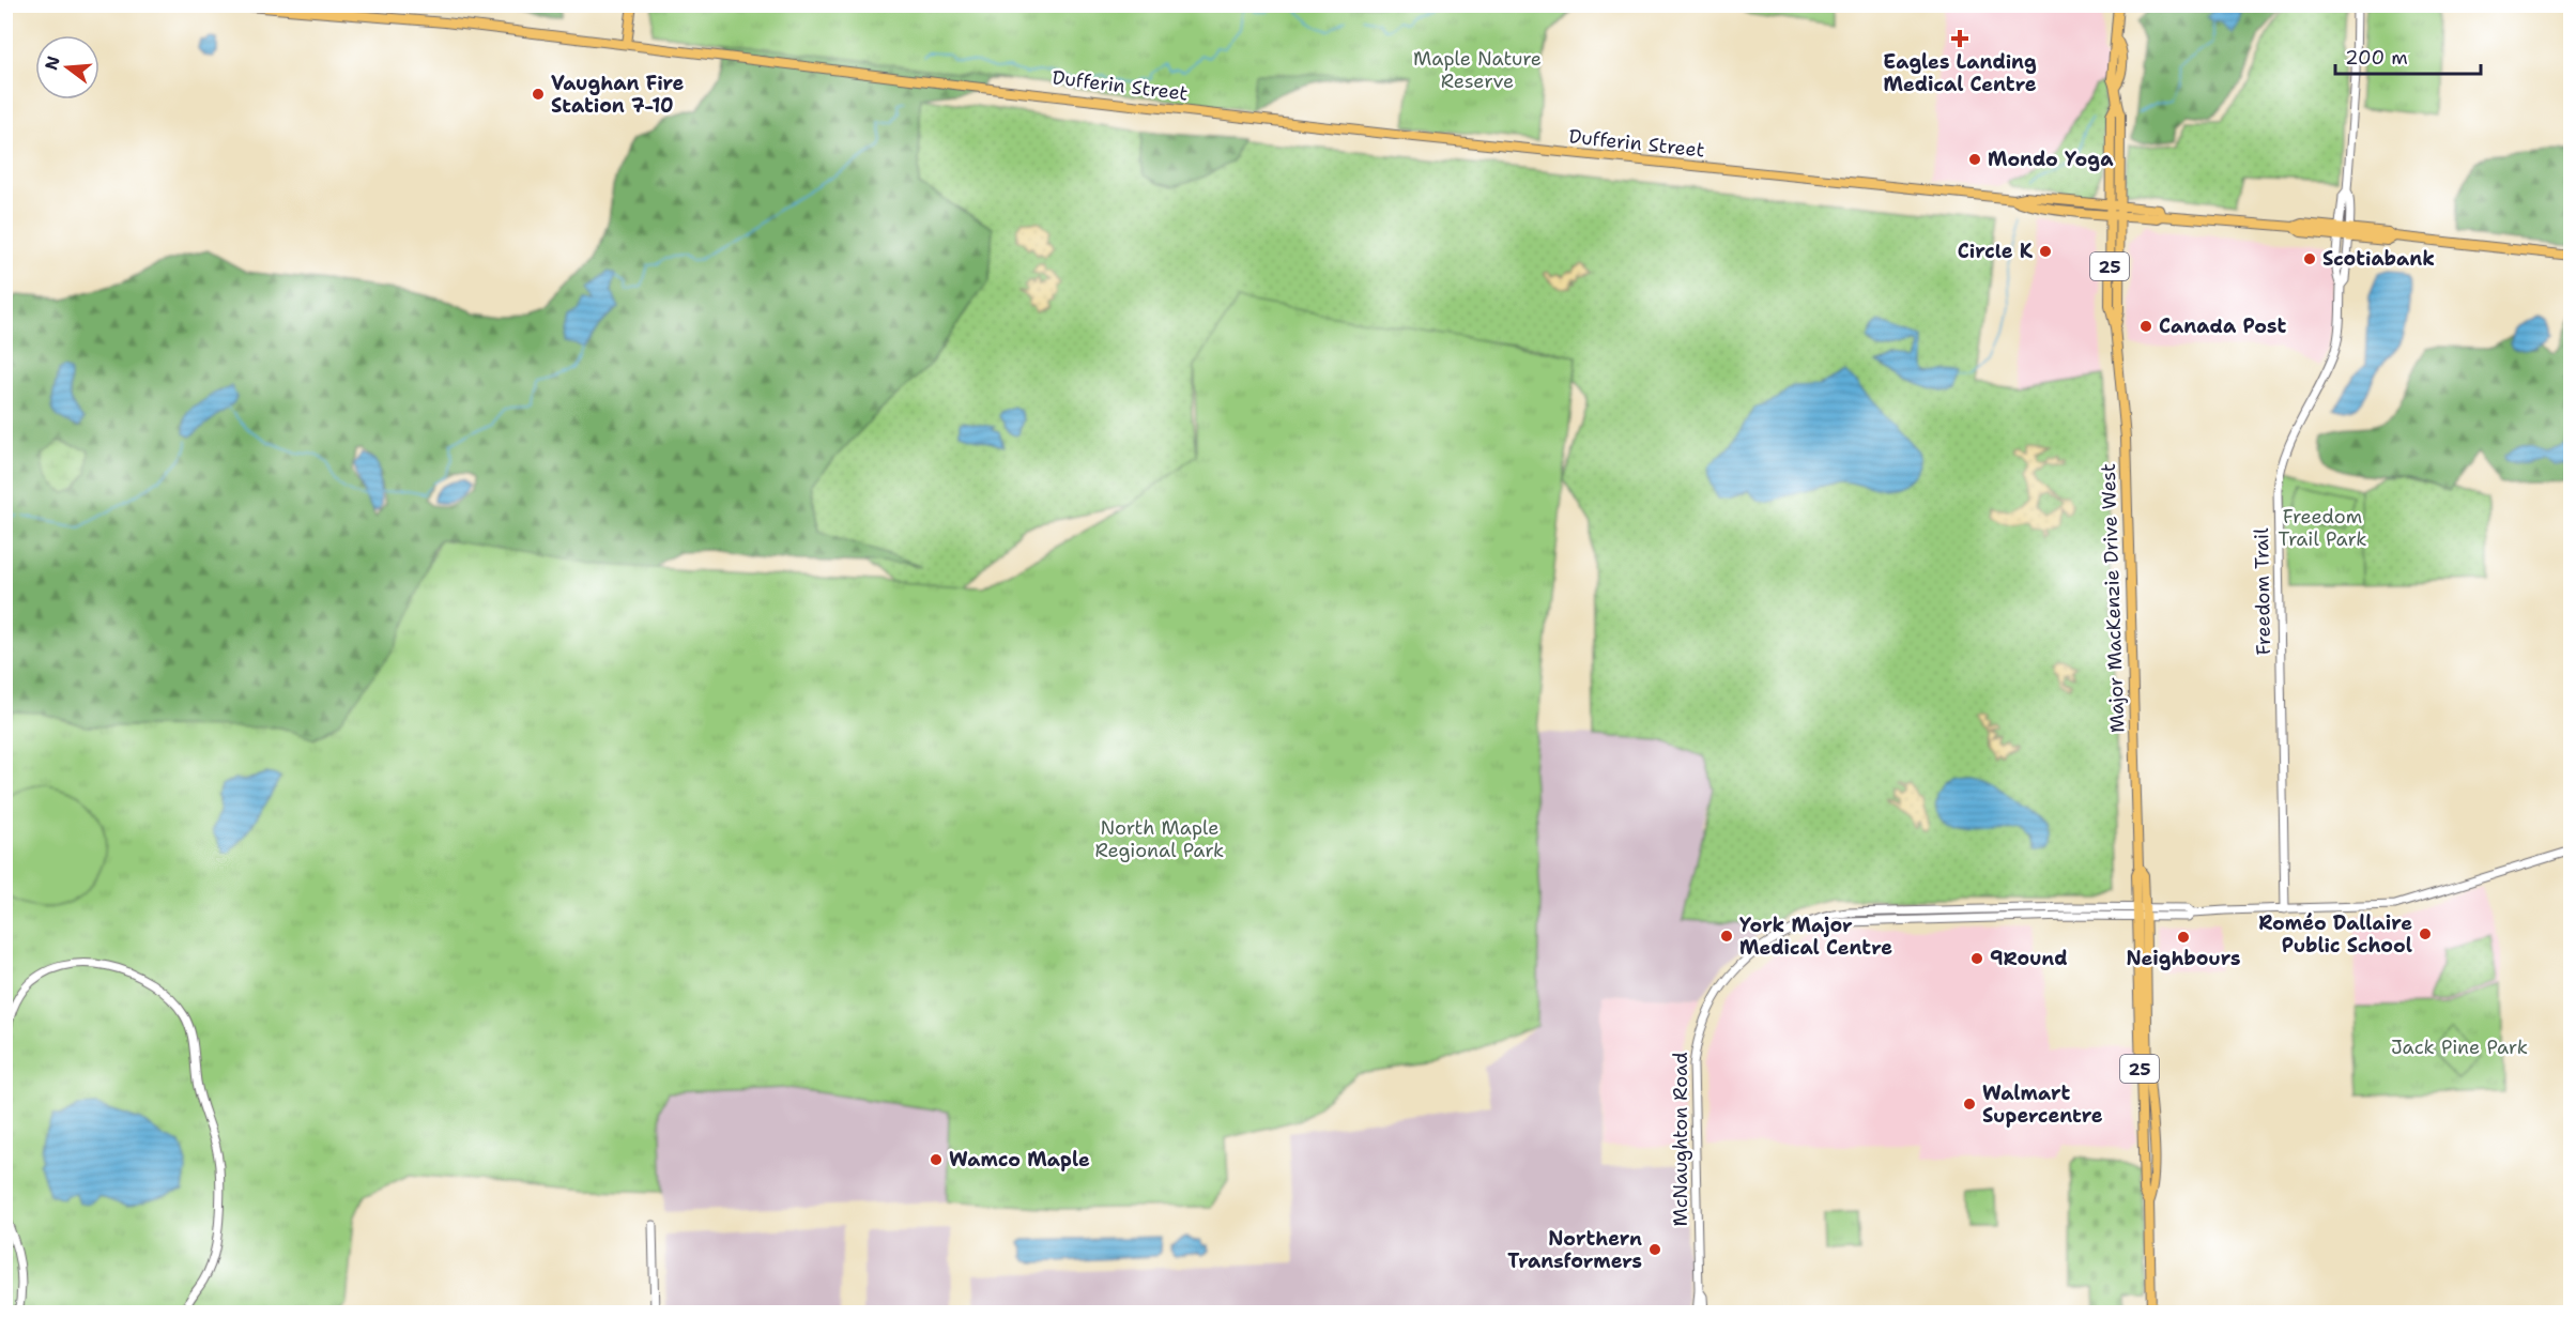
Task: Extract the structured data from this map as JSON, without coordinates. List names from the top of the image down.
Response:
{
  "streets": {
    "main road": ["Dufferin Street", "25", "Major MacKenzie Drive West"],
    "street": ["Freedom Trail", "McNaughton Road"]
  },
  "crossings": [
    ["Dufferin Street", "Freedom Trail"],
    ["Dufferin Street", "Major MacKenzie Drive West"],
    ["Freedom Trail", "McNaughton Road"],
    ["Major MacKenzie Drive West", "McNaughton Road"]
  ],
  "parks": [
    "Maple Nature Reserve",
    "Freedom Trail Park",
    "North Maple Regional Park",
    "Jack Pine Park"
  ],
  "places": {
    "health": ["Eagles Landing Medical Centre"],
    "other": [
      "Vaughan Fire Station 7-10",
      "Mondo Yoga",
      "Circle K",
      "Scotiabank",
      "Canada Post",
      "Roméo Dallaire Public School",
      "York Major Medical Centre",
      "Neighbours",
      "9Round",
      "Walmart Supercentre",
      "Wamco Maple",
      "Northern Transformers"
    ]
  },
  "scale_bar": "200 m",
  "north": "left"
}
